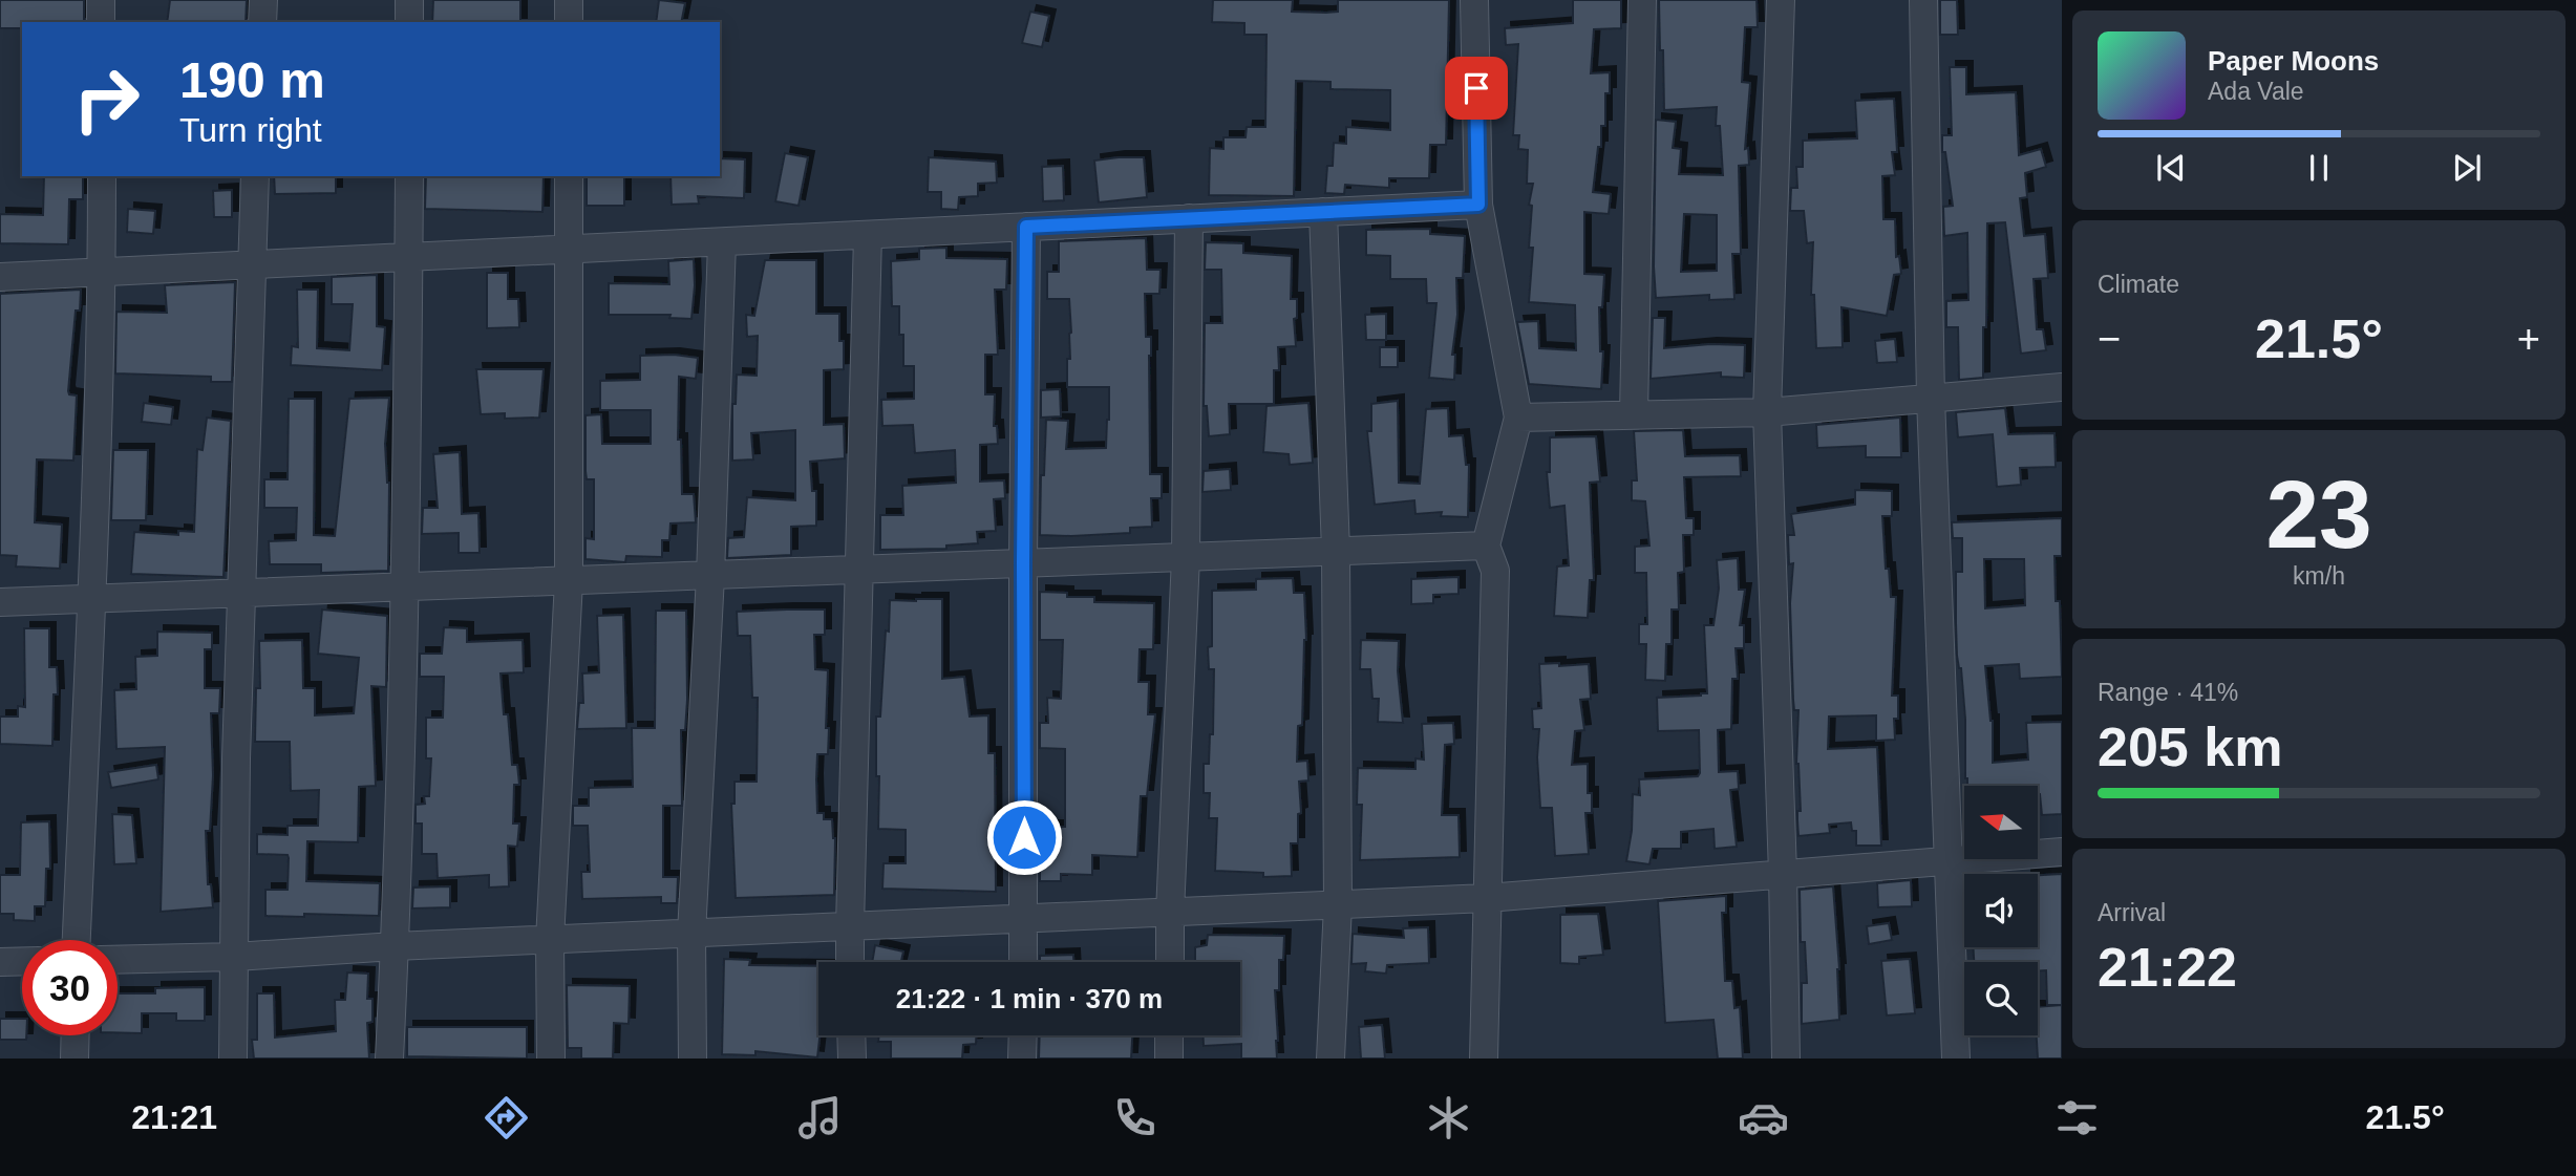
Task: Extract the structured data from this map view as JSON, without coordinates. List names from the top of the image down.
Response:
{
  "north": "left",
  "page": {
    "turn": ["190 m", "Turn right"],
    "song": ["Paper Moons", "Ada Vale"],
    "tile": [
      "Climate",
      ["23", "km/h"],
      ["Range · 41%", "205 km"],
      ["Arrival", "21:22"]
    ],
    "heat": ["−", "21.5°", "+"],
    "limit": "30",
    "trip": "21:22 · 1 min · 370 m",
    "tabs": ["21:21", "21.5°"]
  }
}
